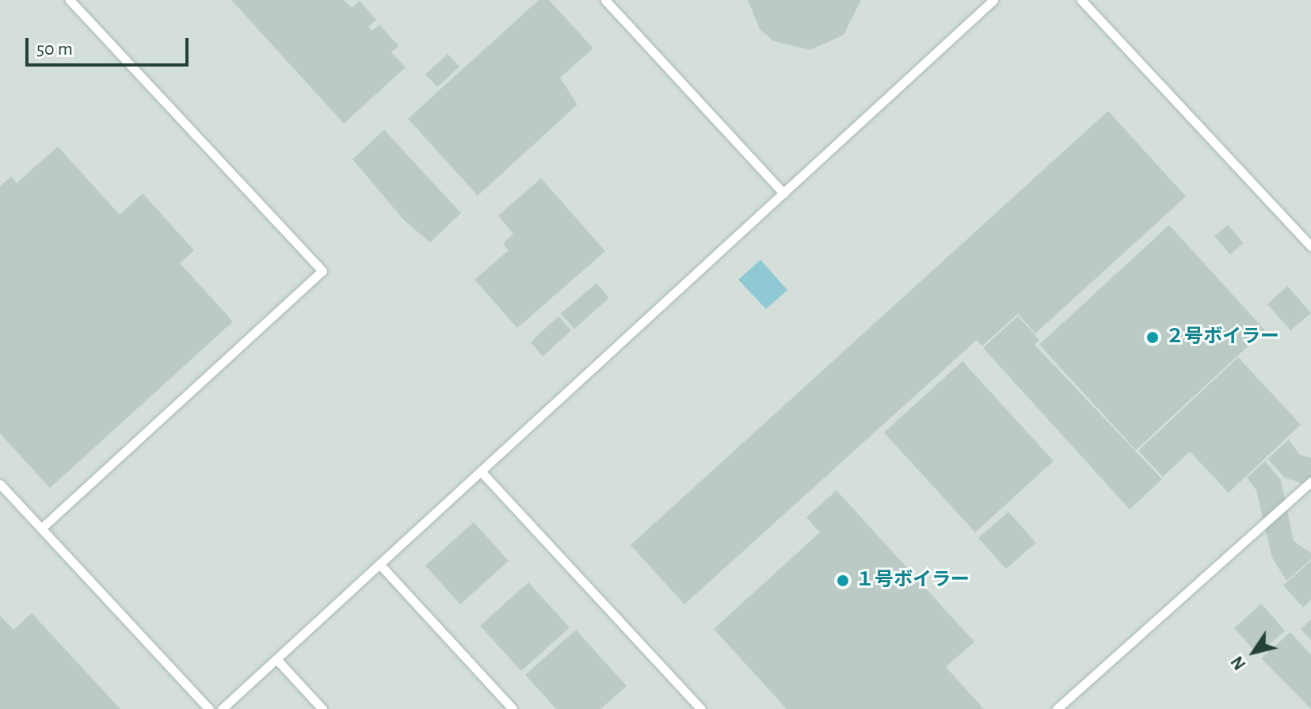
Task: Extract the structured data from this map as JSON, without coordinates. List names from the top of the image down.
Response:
{
  "places": ["２号ボイラー", "１号ボイラー"],
  "scale_bar": "50 m",
  "north": "bottom left"
}
